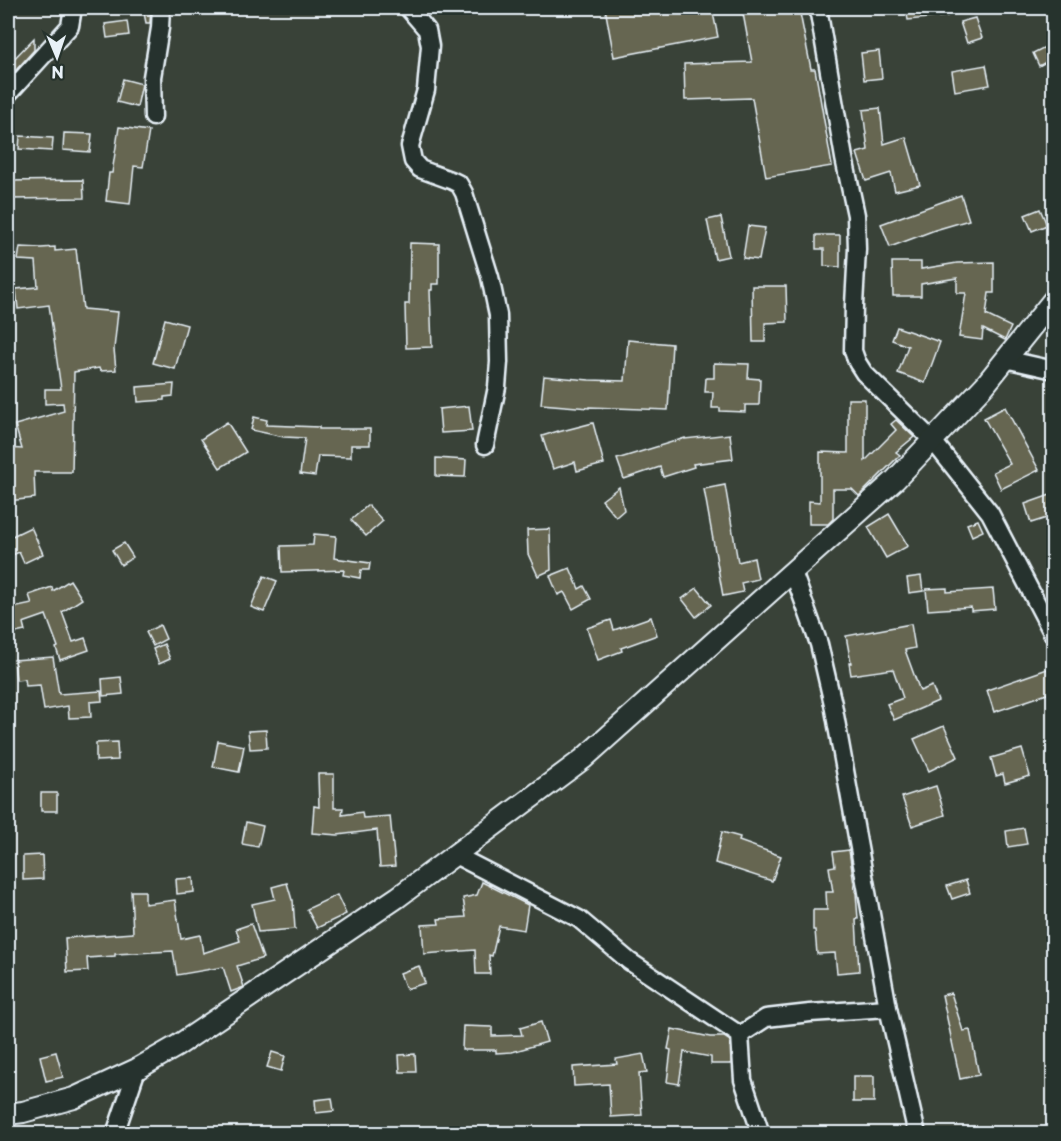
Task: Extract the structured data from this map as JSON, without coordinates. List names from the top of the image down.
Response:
{
  "north": "bottom"
}
